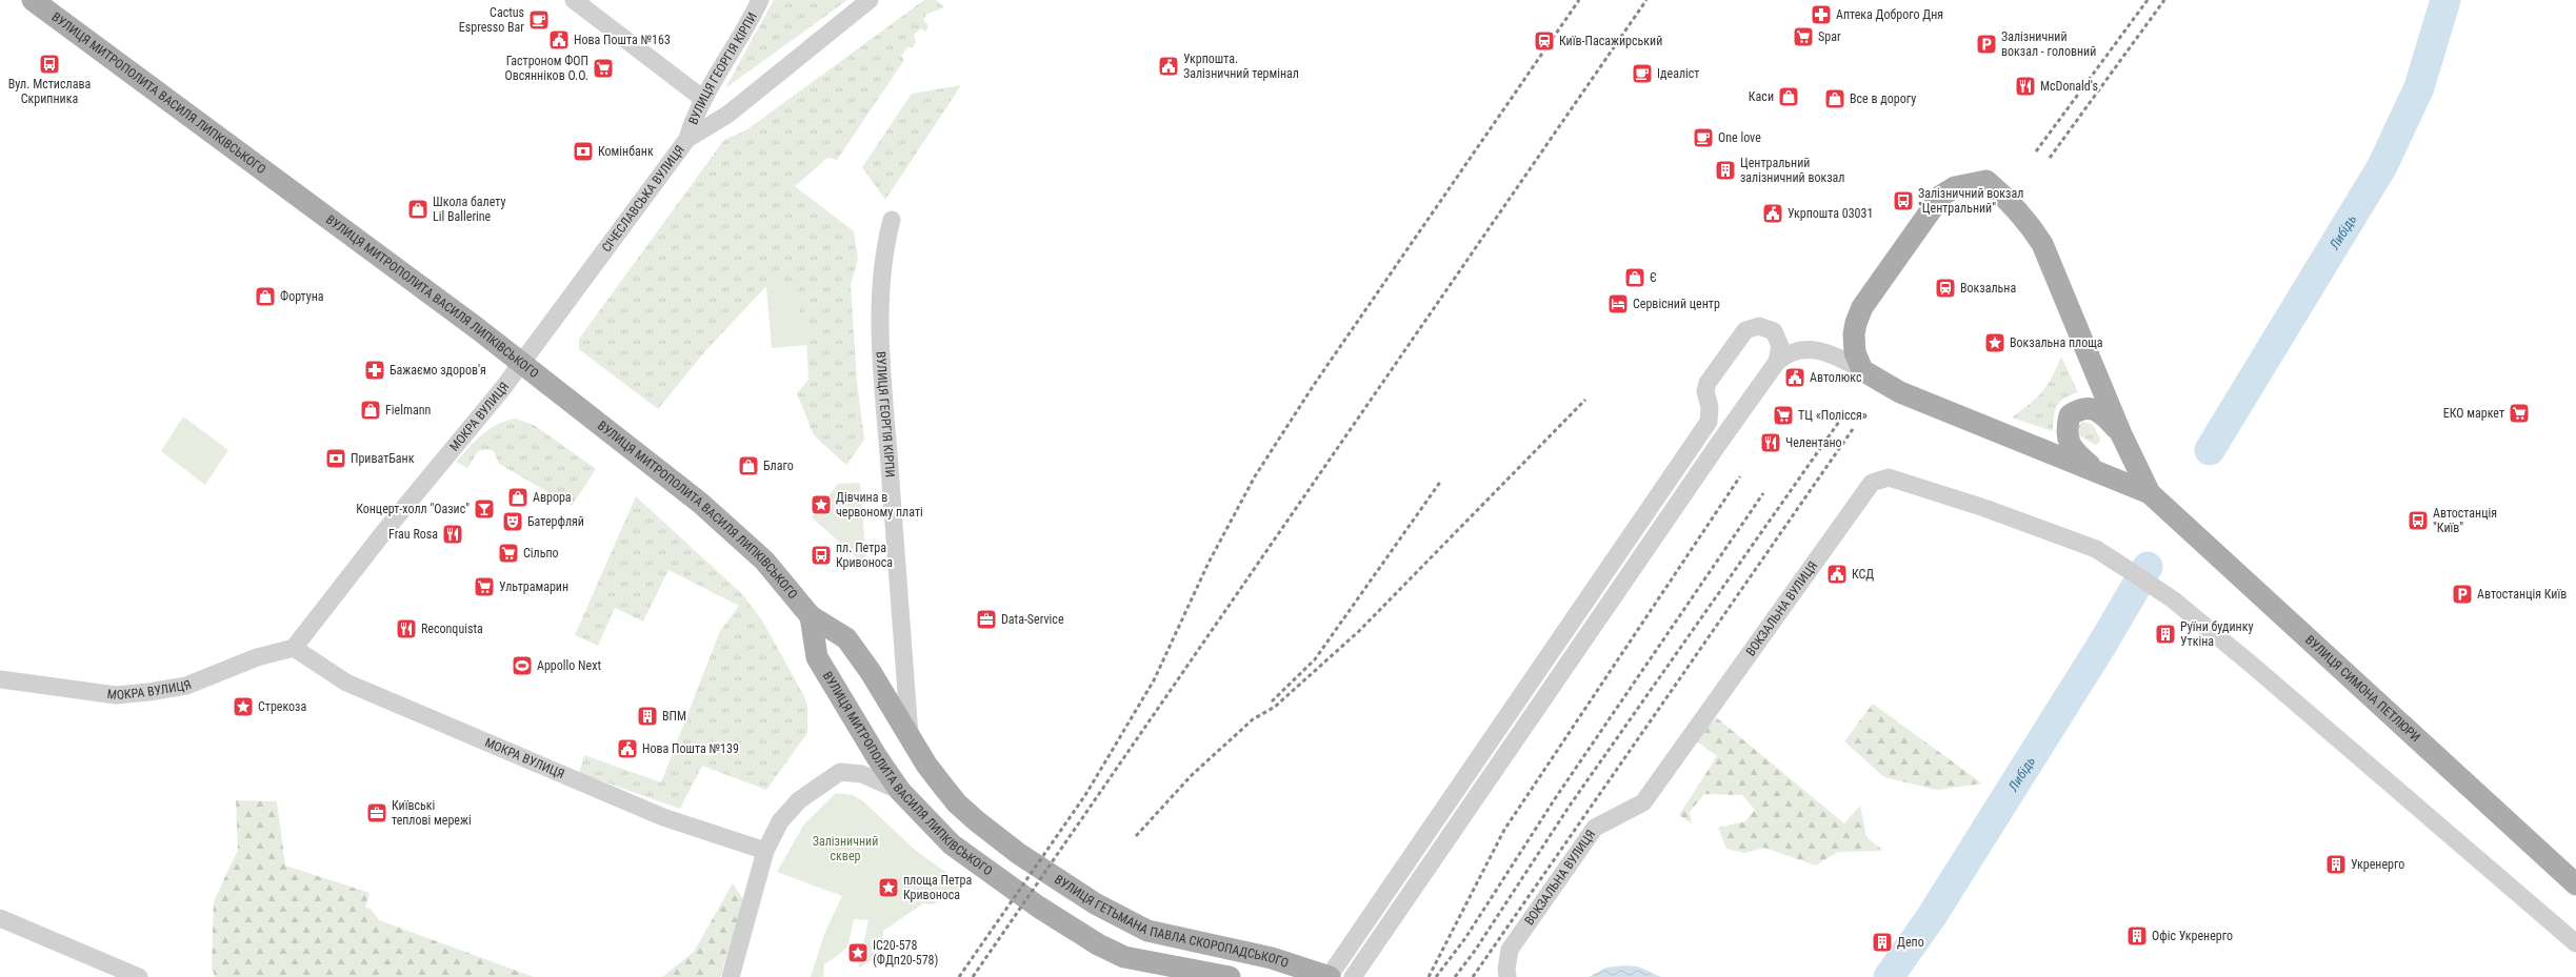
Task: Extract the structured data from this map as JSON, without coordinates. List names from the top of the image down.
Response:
{
  "streets": {
    "main road": ["ВУЛИЦЯ МИТРОПОЛИТА ВАСИЛЯ ЛИПКІВСЬКОГО", "ВУЛИЦЯ СИМОНА ПЕТЛЮРИ", "ВУЛИЦЯ ГЕТЬМАНА ПАВЛА СКОРОПАДСЬКОГО"],
    "street": [
      "ВУЛИЦЯ ГЕОРГІЯ КІРПИ",
      "СІЧЕСЛАВСЬКА ВУЛИЦЯ",
      "МОКРА ВУЛИЦЯ",
      "ВОКЗАЛЬНА ВУЛИЦЯ"
    ]
  },
  "crossings": [
    ["ВУЛИЦЯ ГЕОРГІЯ КІРПИ", "ВУЛИЦЯ МИТРОПОЛИТА ВАСИЛЯ ЛИПКІВСЬКОГО"],
    ["ВУЛИЦЯ ГЕОРГІЯ КІРПИ", "СІЧЕСЛАВСЬКА ВУЛИЦЯ"],
    ["ВУЛИЦЯ МИТРОПОЛИТА ВАСИЛЯ ЛИПКІВСЬКОГО", "СІЧЕСЛАВСЬКА ВУЛИЦЯ"],
    ["ВУЛИЦЯ МИТРОПОЛИТА ВАСИЛЯ ЛИПКІВСЬКОГО", "МОКРА ВУЛИЦЯ"],
    ["ВУЛИЦЯ МИТРОПОЛИТА ВАСИЛЯ ЛИПКІВСЬКОГО", "ВУЛИЦЯ ГЕТЬМАНА ПАВЛА СКОРОПАДСЬКОГО"],
    ["СІЧЕСЛАВСЬКА ВУЛИЦЯ", "МОКРА ВУЛИЦЯ"]
  ],
  "water": ["Либідь"],
  "parks": ["Залізничний сквер"],
  "places": {
    "pharmacy": ["Аптека Доброго Дня", "Бажаємо здоров'я"],
    "cafe": ["Cactus Espresso Bar", "Ідеаліст", "One love"],
    "supermarket": [
      "Spar",
      "Гастроном ФОП Овсянніков О.О.",
      "ЕКО маркет",
      "ТЦ «Полісся»",
      "Сільпо",
      "Ультрамарин"
    ],
    "public building": [
      "Нова Пошта №163",
      "Укрпошта. Залізничний термінал",
      "Укрпошта 03031",
      "Автолюкс",
      "КСД",
      "Нова Пошта №139"
    ],
    "station": ["Київ-Пасажирський", "Вокзальна"],
    "parking": ["Залізничний вокзал - головний", "Автостанція Київ"],
    "bus stop": [
      "Вул. Мстислава Скрипника",
      "Залізничний вокзал \"Центральний\"",
      "Автостанція \"Київ\"",
      "пл. Петра Кривоноса"
    ],
    "restaurant": [
      "McDonald's",
      "Челентано",
      "Frau Rosa",
      "Reconquista"
    ],
    "shop": [
      "Каси",
      "Все в дорогу",
      "Школа балету Lil Ballerine",
      "Є",
      "Фортуна",
      "Fielmann",
      "Благо",
      "Аврора"
    ],
    "bank": ["Комінбанк", "ПриватБанк"],
    "building": [
      "Центральний залізничний вокзал",
      "Руїни будинку Уткіна",
      "ВПМ",
      "Укренерго",
      "Офіс Укренерго",
      "Депо"
    ],
    "hotel": ["Сервісний центр"],
    "place": [
      "Вокзальна площа",
      "Дівчина в червоному платі",
      "Стрекоза",
      "площа Петра Кривоноса",
      "ІС20-578 (ФДп20-578)"
    ],
    "bar": ["Концерт-холл \"Оазис\""],
    "theatre": ["Батерфляй"],
    "office": ["Data-Service", "Київські теплові мережі"],
    "sports": ["Appollo Next"]
  }
}
